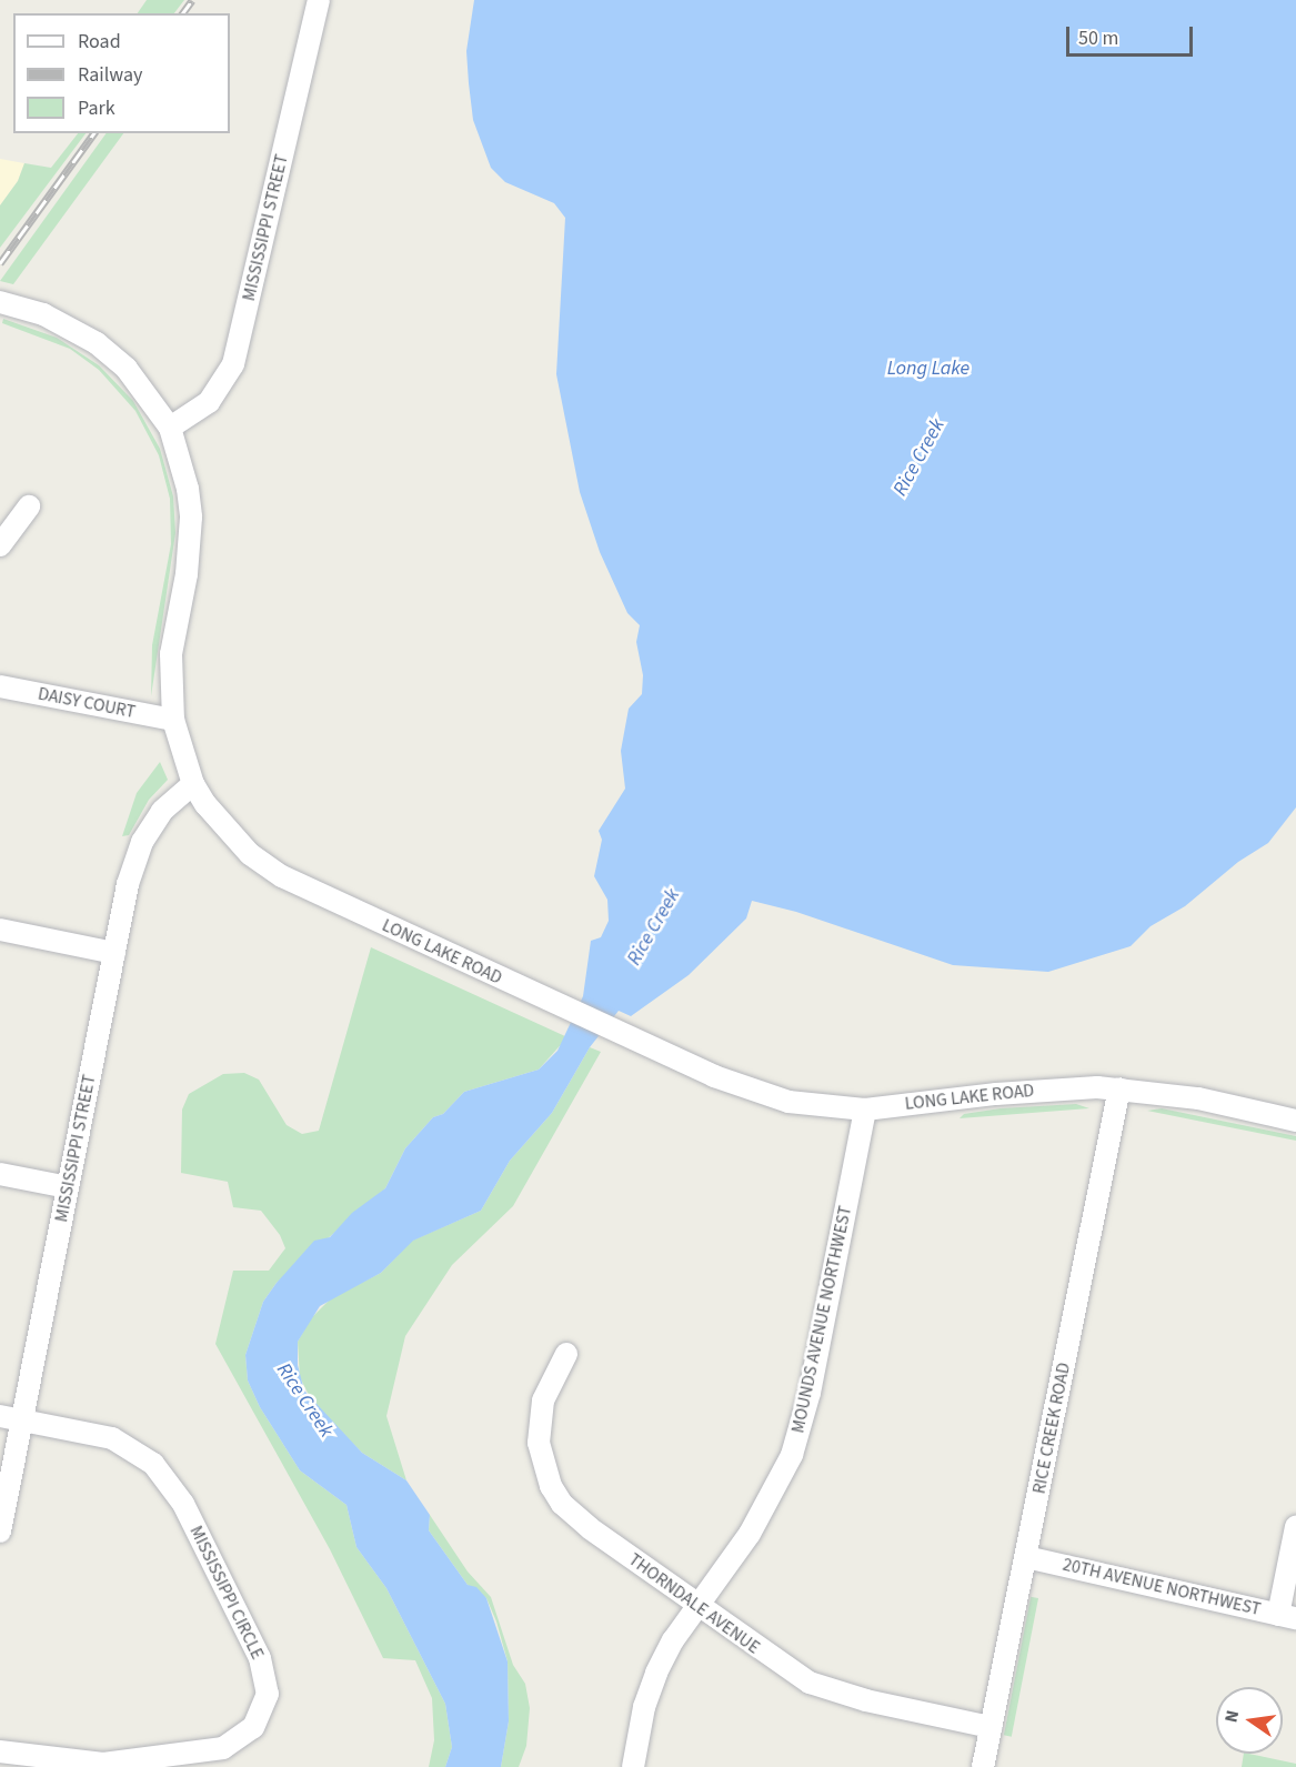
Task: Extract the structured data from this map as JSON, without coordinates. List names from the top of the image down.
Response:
{
  "streets": {
    "street": [
      "MISSISSIPPI STREET",
      "DAISY COURT",
      "LONG LAKE ROAD",
      "MOUNDS AVENUE NORTHWEST",
      "RICE CREEK ROAD",
      "20TH AVENUE NORTHWEST",
      "MISSISSIPPI CIRCLE",
      "THORNDALE AVENUE"
    ]
  },
  "crossings": [
    ["MISSISSIPPI STREET", "LONG LAKE ROAD"],
    ["MISSISSIPPI STREET", "MISSISSIPPI CIRCLE"],
    ["DAISY COURT", "LONG LAKE ROAD"],
    ["LONG LAKE ROAD", "MOUNDS AVENUE NORTHWEST"],
    ["LONG LAKE ROAD", "RICE CREEK ROAD"],
    ["MOUNDS AVENUE NORTHWEST", "THORNDALE AVENUE"],
    ["RICE CREEK ROAD", "20TH AVENUE NORTHWEST"],
    ["RICE CREEK ROAD", "THORNDALE AVENUE"]
  ],
  "water": ["Long Lake", "Rice Creek"],
  "legend": ["Road", "Railway", "Park"],
  "scale_bar": "50 m",
  "north": "left"
}
